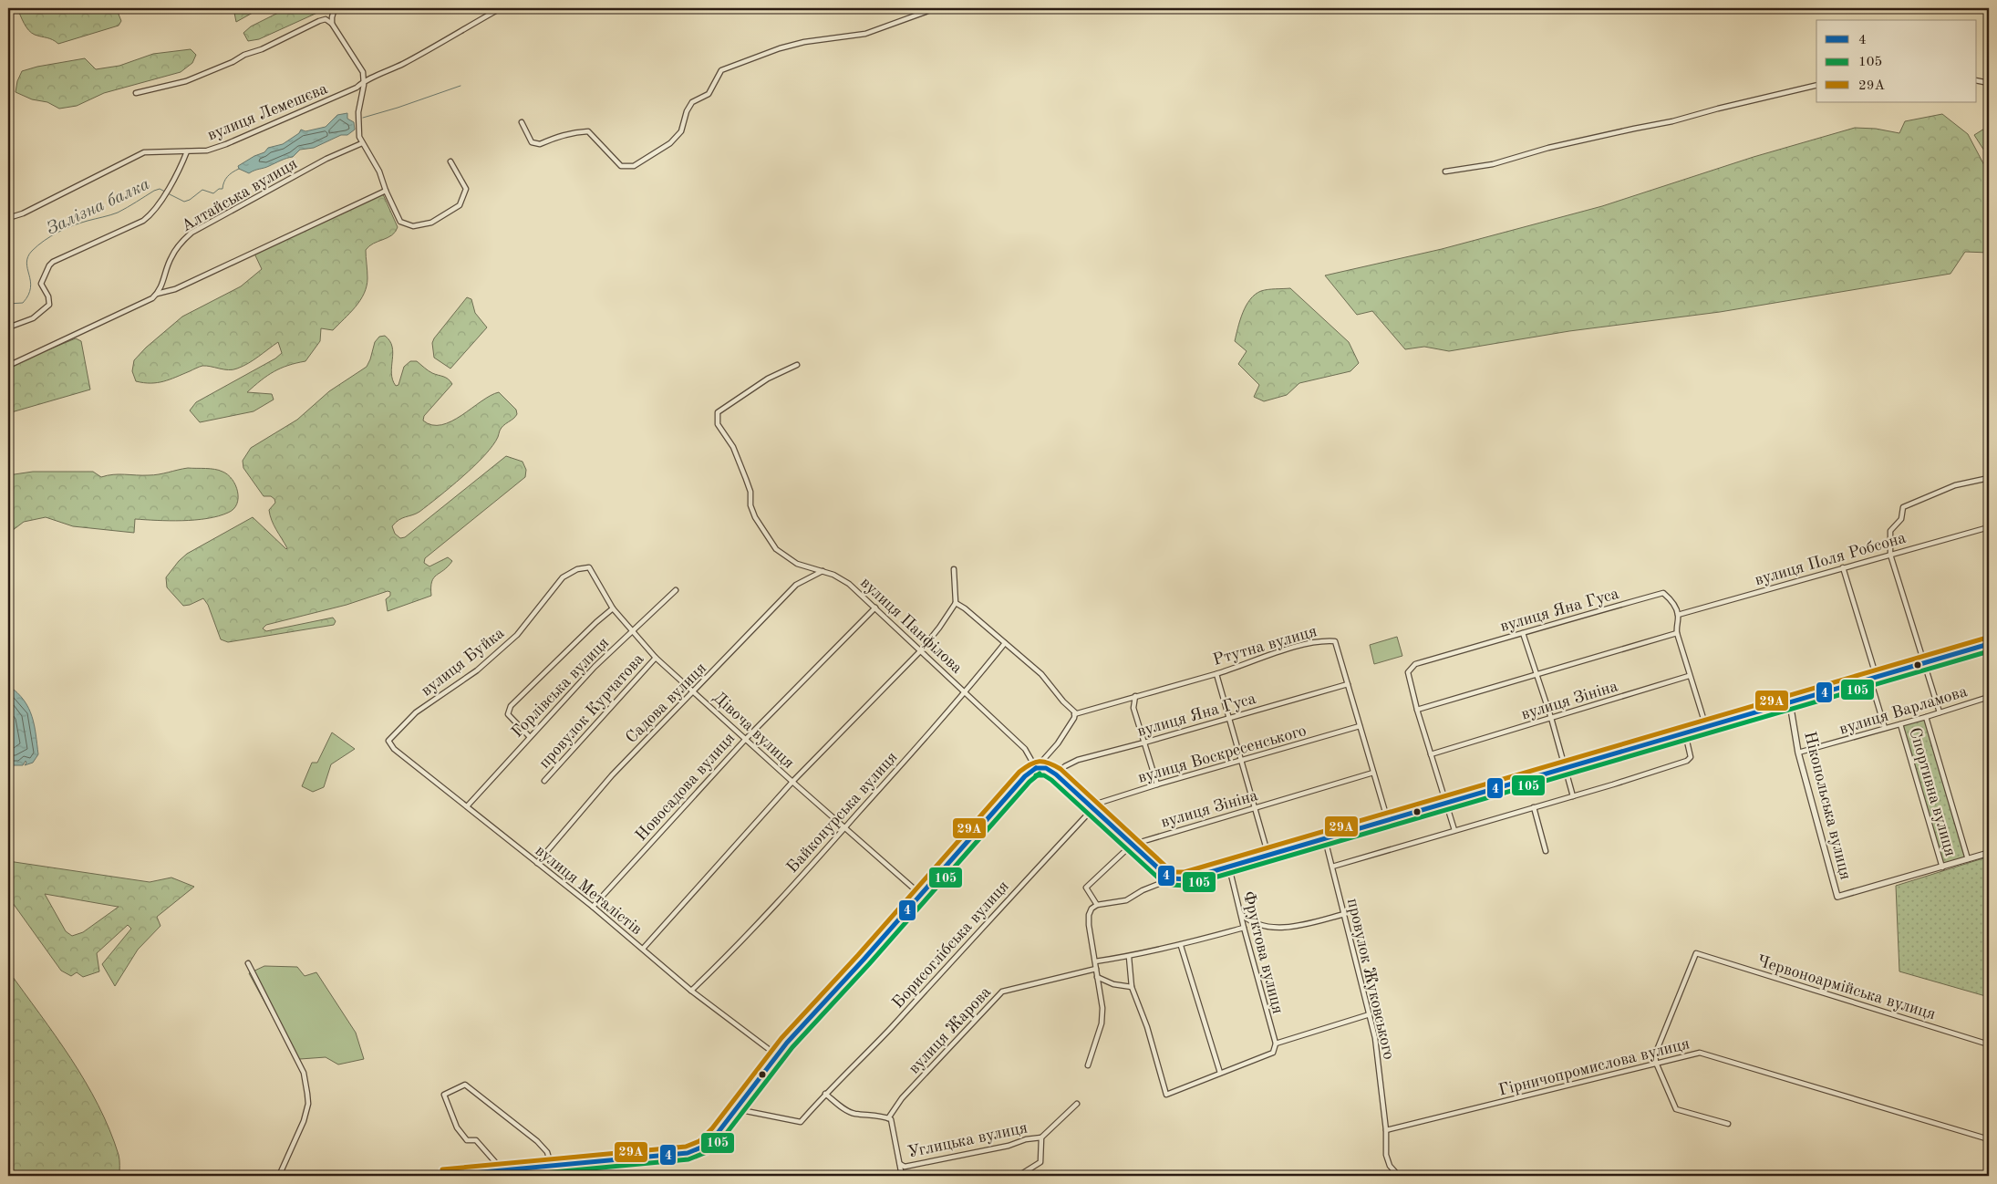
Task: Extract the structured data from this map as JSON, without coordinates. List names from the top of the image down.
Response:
{
  "streets": {
    "street": [
      "вулиця Лемешєва",
      "Алтайська вулиця",
      "вулиця Поля Робсона",
      "вулиця Яна Гуса",
      "вулиця Панфілова",
      "Ртутна вулиця",
      "вулиця Буйка",
      "Горлівська вулиця",
      "вулиця Зініна",
      "Садова вулиця",
      "вулиця Варламова",
      "провулок Курчатова",
      "Дівоча вулиця",
      "вулиця Воскресенського",
      "Новосадова вулиця",
      "Спортивна вулиця",
      "Нікопольська вулиця",
      "Байконурська вулиця",
      "вулиця Металістів",
      "Борисоглібська вулиця",
      "Фруктова вулиця",
      "провулок Жуковського",
      "Червоноармійська вулиця",
      "вулиця Жарова",
      "Гірничопромислова вулиця",
      "Углицька вулиця"
    ]
  },
  "crossings": [
    ["вулиця Поля Робсона", "вулиця Яна Гуса"],
    ["вулиця Поля Робсона", "Спортивна вулиця"],
    ["вулиця Яна Гуса", "Ртутна вулиця"],
    ["вулиця Панфілова", "Садова вулиця"],
    ["вулиця Панфілова", "Новосадова вулиця"],
    ["вулиця Панфілова", "Байконурська вулиця"],
    ["Ртутна вулиця", "вулиця Зініна"],
    ["Ртутна вулиця", "вулиця Воскресенського"],
    ["вулиця Буйка", "Дівоча вулиця"],
    ["вулиця Буйка", "вулиця Металістів"],
    ["Горлівська вулиця", "Дівоча вулиця"],
    ["Горлівська вулиця", "вулиця Металістів"],
    ["Садова вулиця", "Дівоча вулиця"],
    ["Садова вулиця", "вулиця Металістів"],
    ["вулиця Варламова", "Спортивна вулиця"],
    ["вулиця Варламова", "Нікопольська вулиця"],
    ["провулок Курчатова", "Дівоча вулиця"],
    ["Дівоча вулиця", "Новосадова вулиця"],
    ["Дівоча вулиця", "Байконурська вулиця"],
    ["вулиця Воскресенського", "Борисоглібська вулиця"],
    ["Новосадова вулиця", "вулиця Металістів"],
    ["Спортивна вулиця", "Нікопольська вулиця"],
    ["Байконурська вулиця", "вулиця Металістів"],
    ["провулок Жуковського", "Гірничопромислова вулиця"],
    ["Червоноармійська вулиця", "Гірничопромислова вулиця"],
    ["вулиця Жарова", "Углицька вулиця"]
  ],
  "water": ["Залізна балка"],
  "lines": ["transit line 29A", "transit line 4", "transit line 105"],
  "legend": ["4", "105", "29A"]
}
